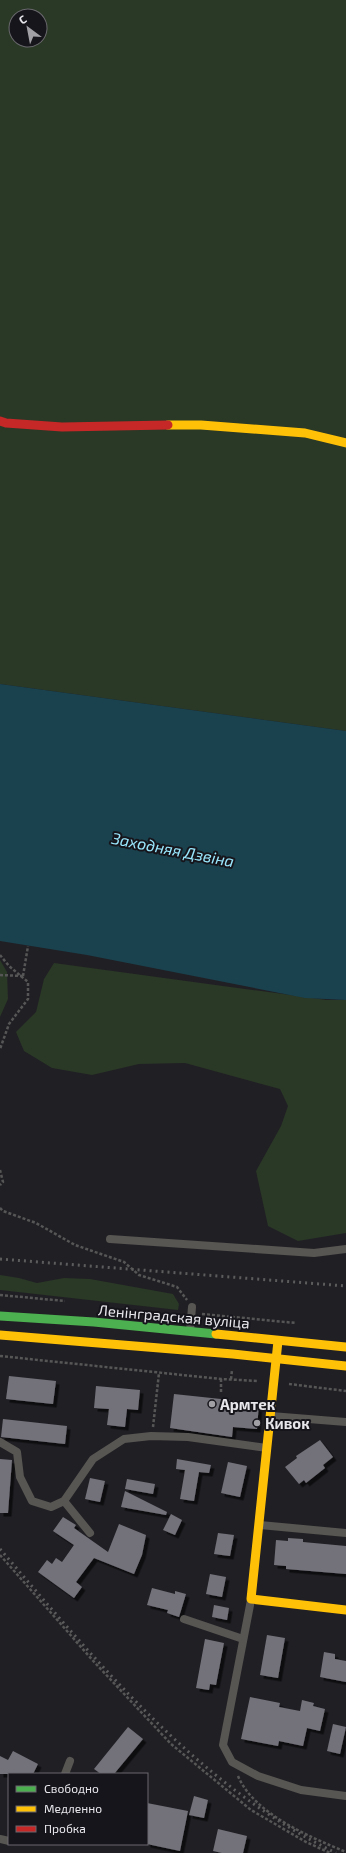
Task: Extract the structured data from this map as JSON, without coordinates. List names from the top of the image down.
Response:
{
  "streets": {
    "street": ["Ленінградская вуліца"]
  },
  "water": ["Заходняя Дзвіна"],
  "places": ["Армтек", "Кивок"],
  "legend": ["Свободно", "Медленно", "Пробка"],
  "north": "top left"
}
